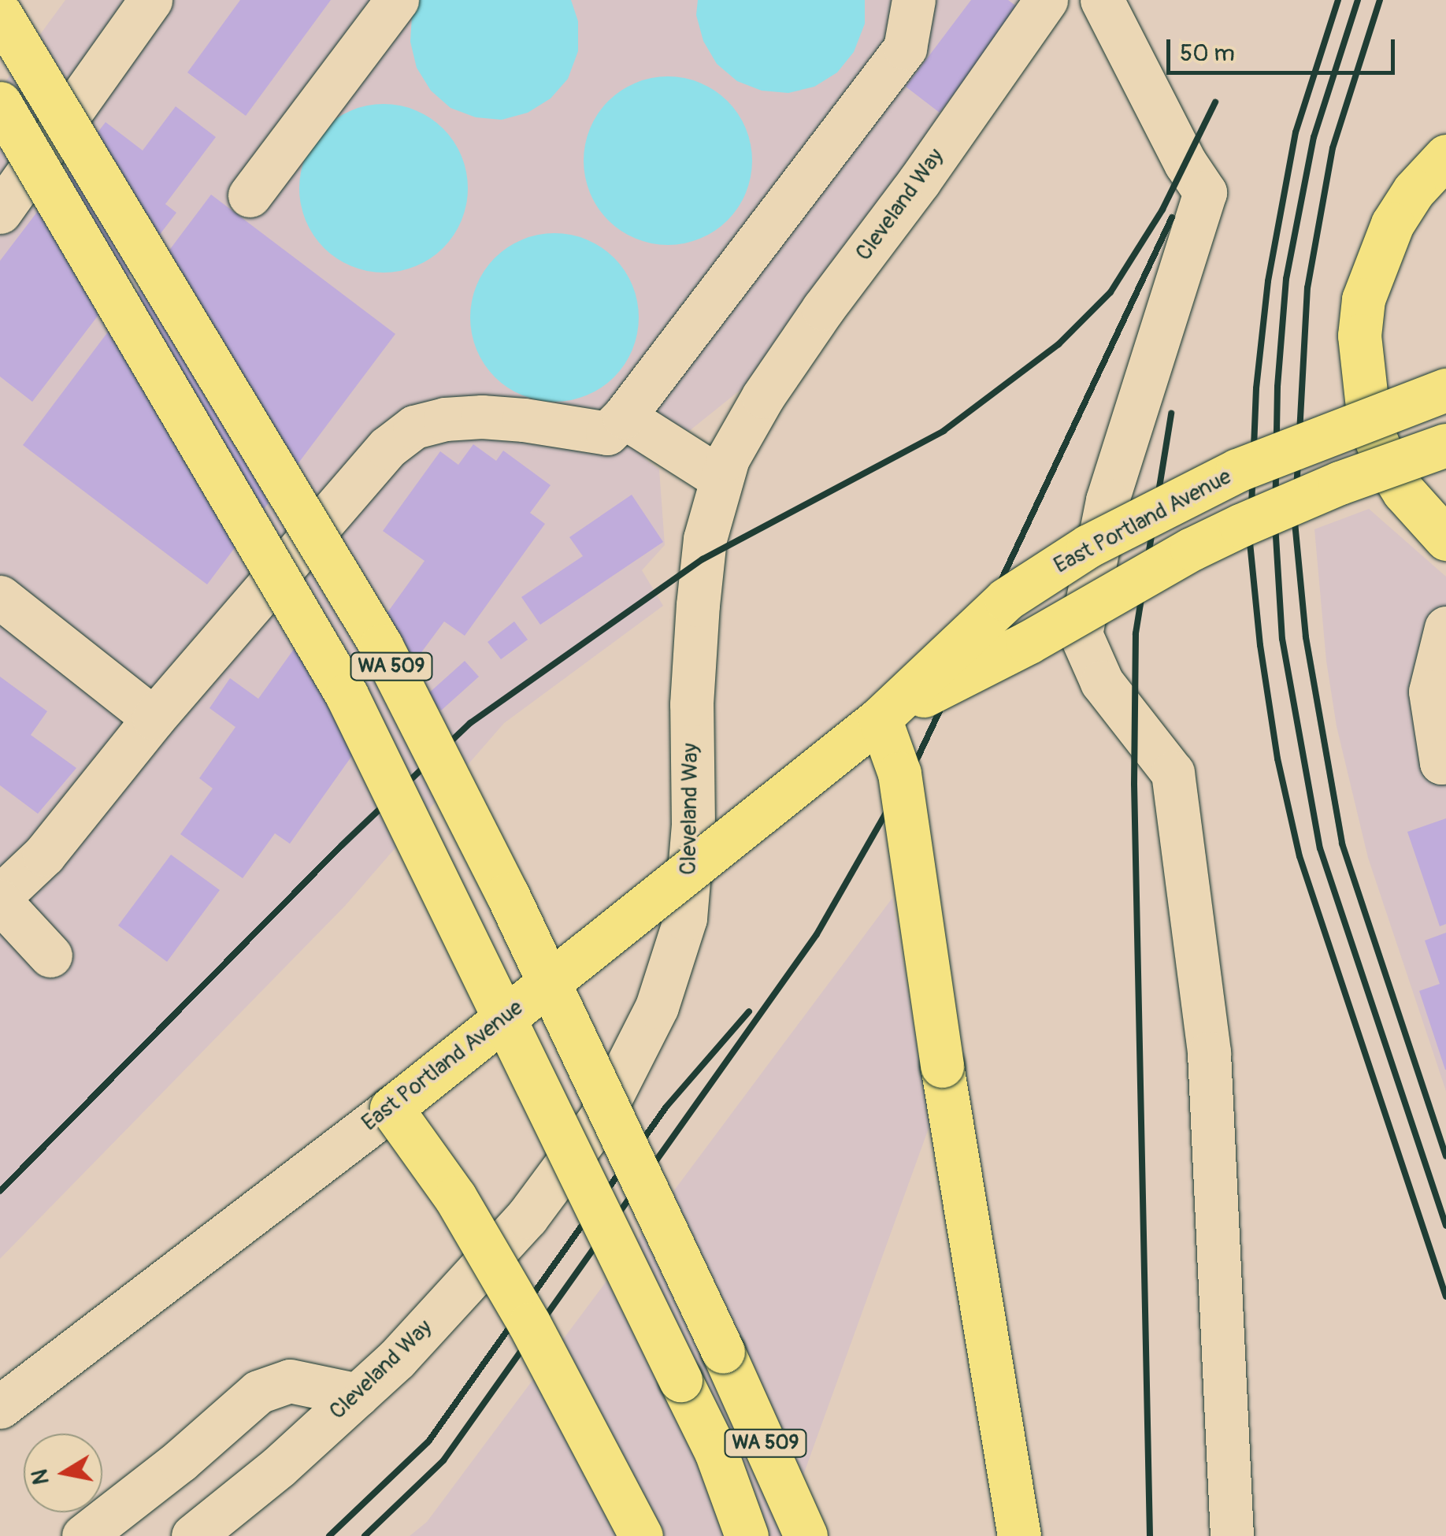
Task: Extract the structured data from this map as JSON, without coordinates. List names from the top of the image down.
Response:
{
  "streets": {
    "main road": ["East Portland Avenue", "WA 509"],
    "street": ["Cleveland Way"]
  },
  "scale_bar": "50 m",
  "north": "left"
}
